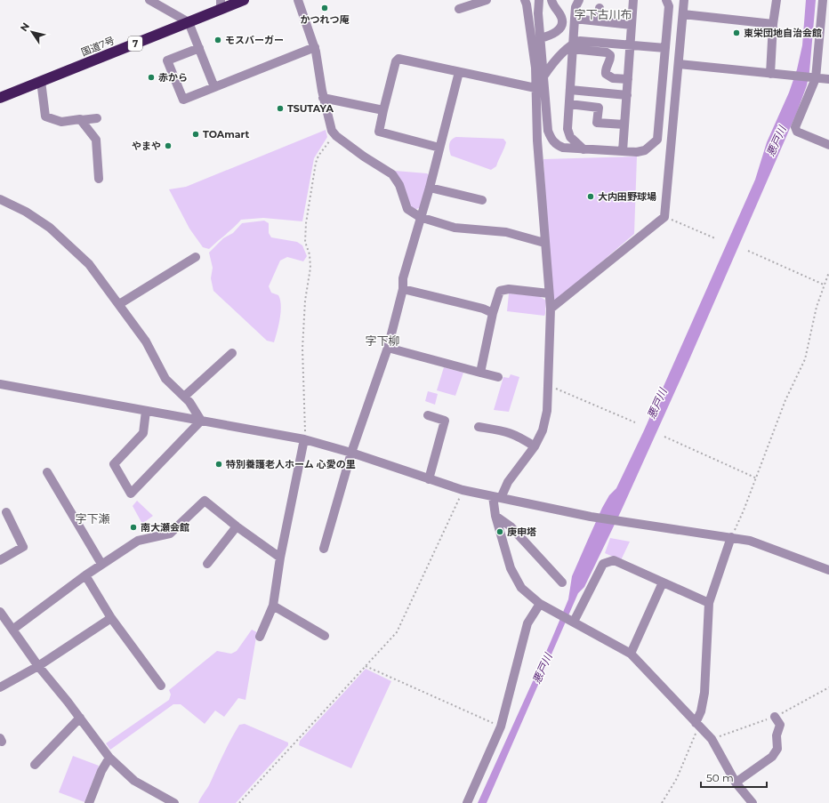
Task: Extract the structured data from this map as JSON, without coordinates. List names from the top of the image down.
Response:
{
  "streets": {
    "highway": ["7", "国道7号"]
  },
  "districts": ["字下古川布", "字下柳", "字下瀬"],
  "water": ["悪戸川"],
  "places": [
    "かつれつ庵",
    "東栄団地自治会館",
    "モスバーガー",
    "赤から",
    "TSUTAYA",
    "TOAmart",
    "やまや",
    "大内田野球場",
    "特別養護老人ホーム 心愛の里",
    "南大瀬会館",
    "庚申塔"
  ],
  "scale_bar": "50 m",
  "north": "top left"
}
